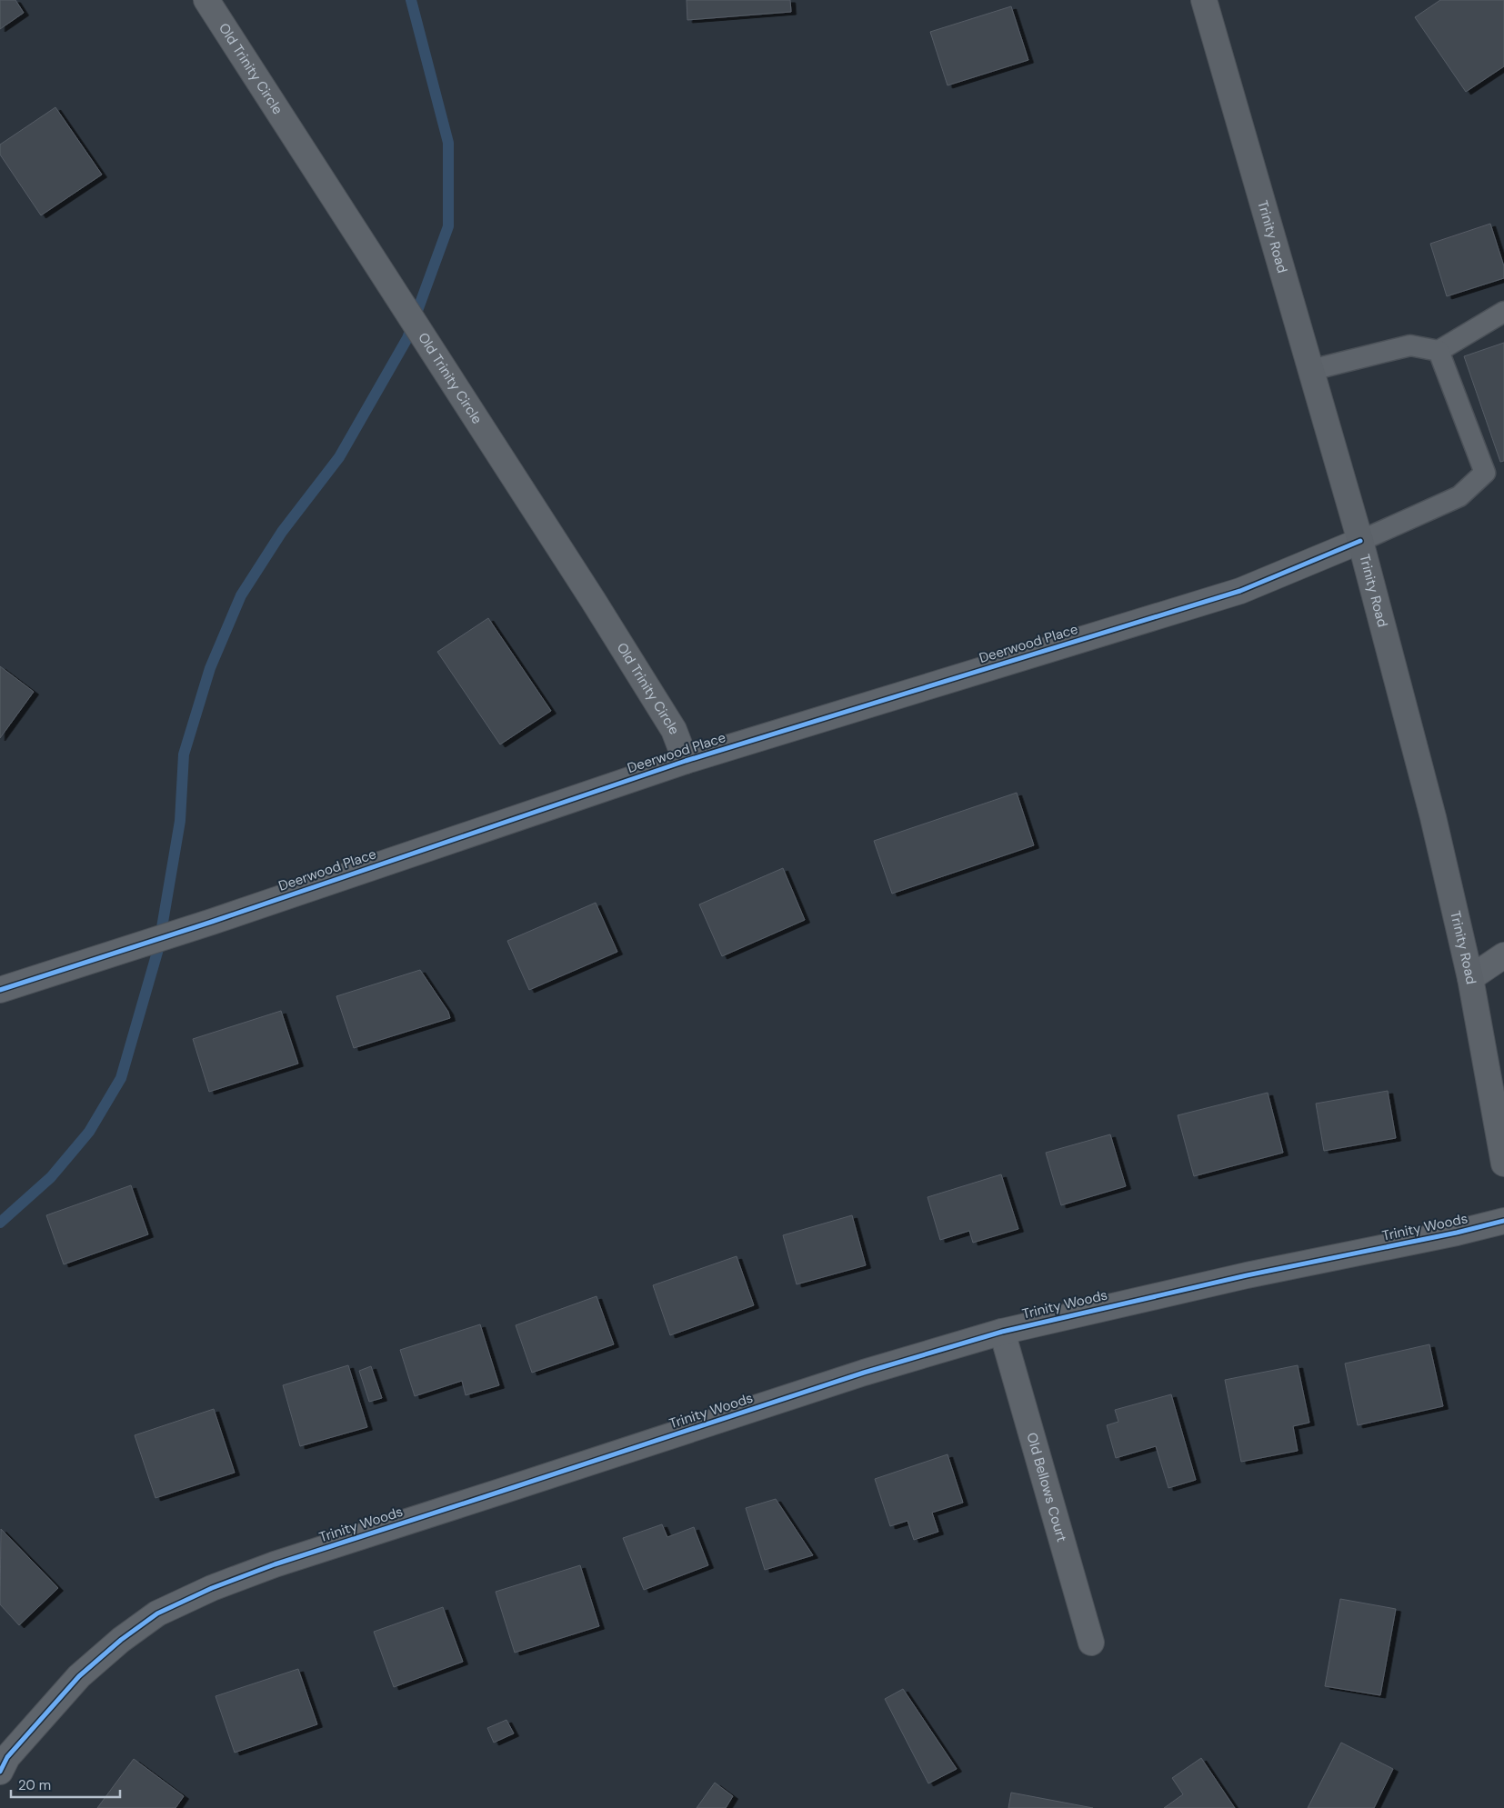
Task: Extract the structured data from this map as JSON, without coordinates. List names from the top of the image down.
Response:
{
  "streets": {
    "main road": ["Trinity Road"],
    "street": [
      "Old Trinity Circle",
      "Deerwood Place",
      "Trinity Woods",
      "Old Bellows Court"
    ]
  },
  "crossings": [
    ["Old Trinity Circle", "Deerwood Place"],
    ["Trinity Road", "Deerwood Place"],
    ["Trinity Woods", "Old Bellows Court"]
  ],
  "scale_bar": "20 m"
}
